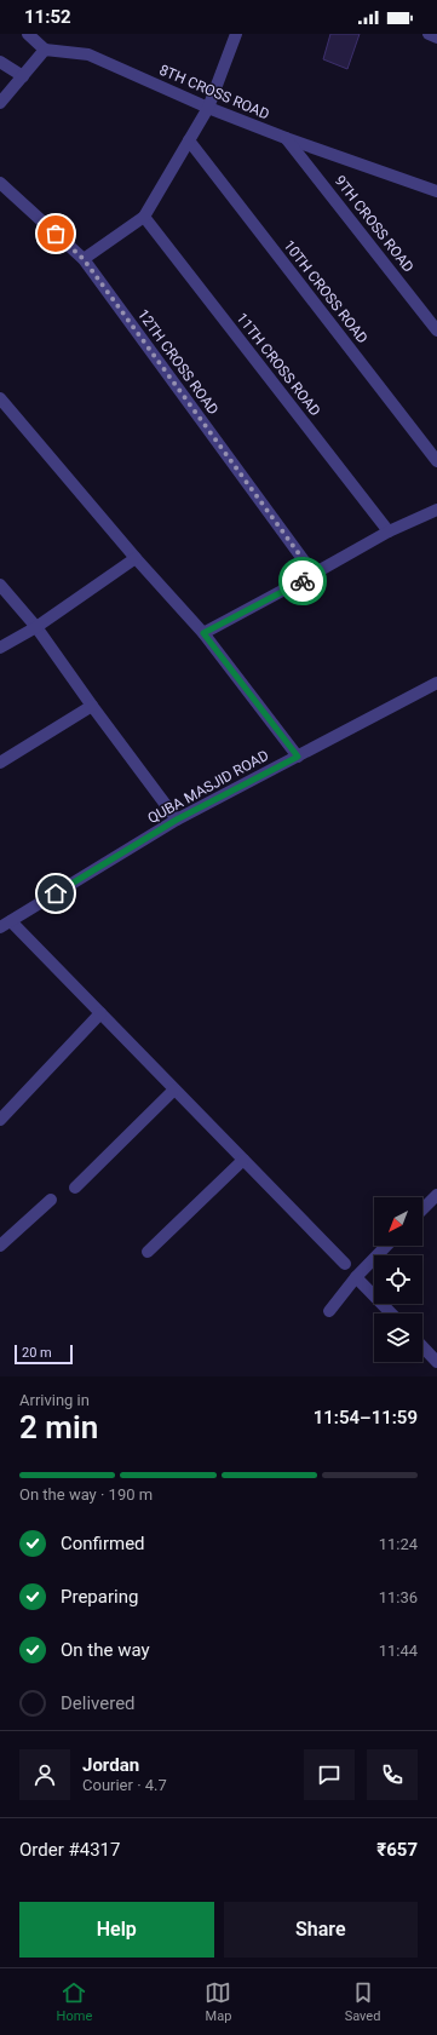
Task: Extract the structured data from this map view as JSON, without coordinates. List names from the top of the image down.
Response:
{
  "streets": {
    "street": [
      "8TH CROSS ROAD",
      "9TH CROSS ROAD",
      "10TH CROSS ROAD",
      "12TH CROSS ROAD",
      "11TH CROSS ROAD",
      "QUBA MASJID ROAD"
    ]
  },
  "crossings": [
    ["8TH CROSS ROAD", "9TH CROSS ROAD"]
  ],
  "scale_bar": "20 m",
  "north": "bottom left",
  "page": {
    "status": "11:52",
    "scale": "20 m",
    "heading": ["2 min", "Arriving in", "11:54–11:59"],
    "panel": [
      "Jordan",
      "Courier · 4.7",
      "Order #4317",
      "₹657"
    ],
    "bar": "On the way · 190 m",
    "list": [
      ["Confirmed", "11:24"],
      ["Preparing", "11:36"],
      ["On the way", "11:44"],
      "Delivered"
    ],
    "buttons": ["Help", "Share"],
    "tabs": ["Home", "Map", "Saved"]
  }
}
